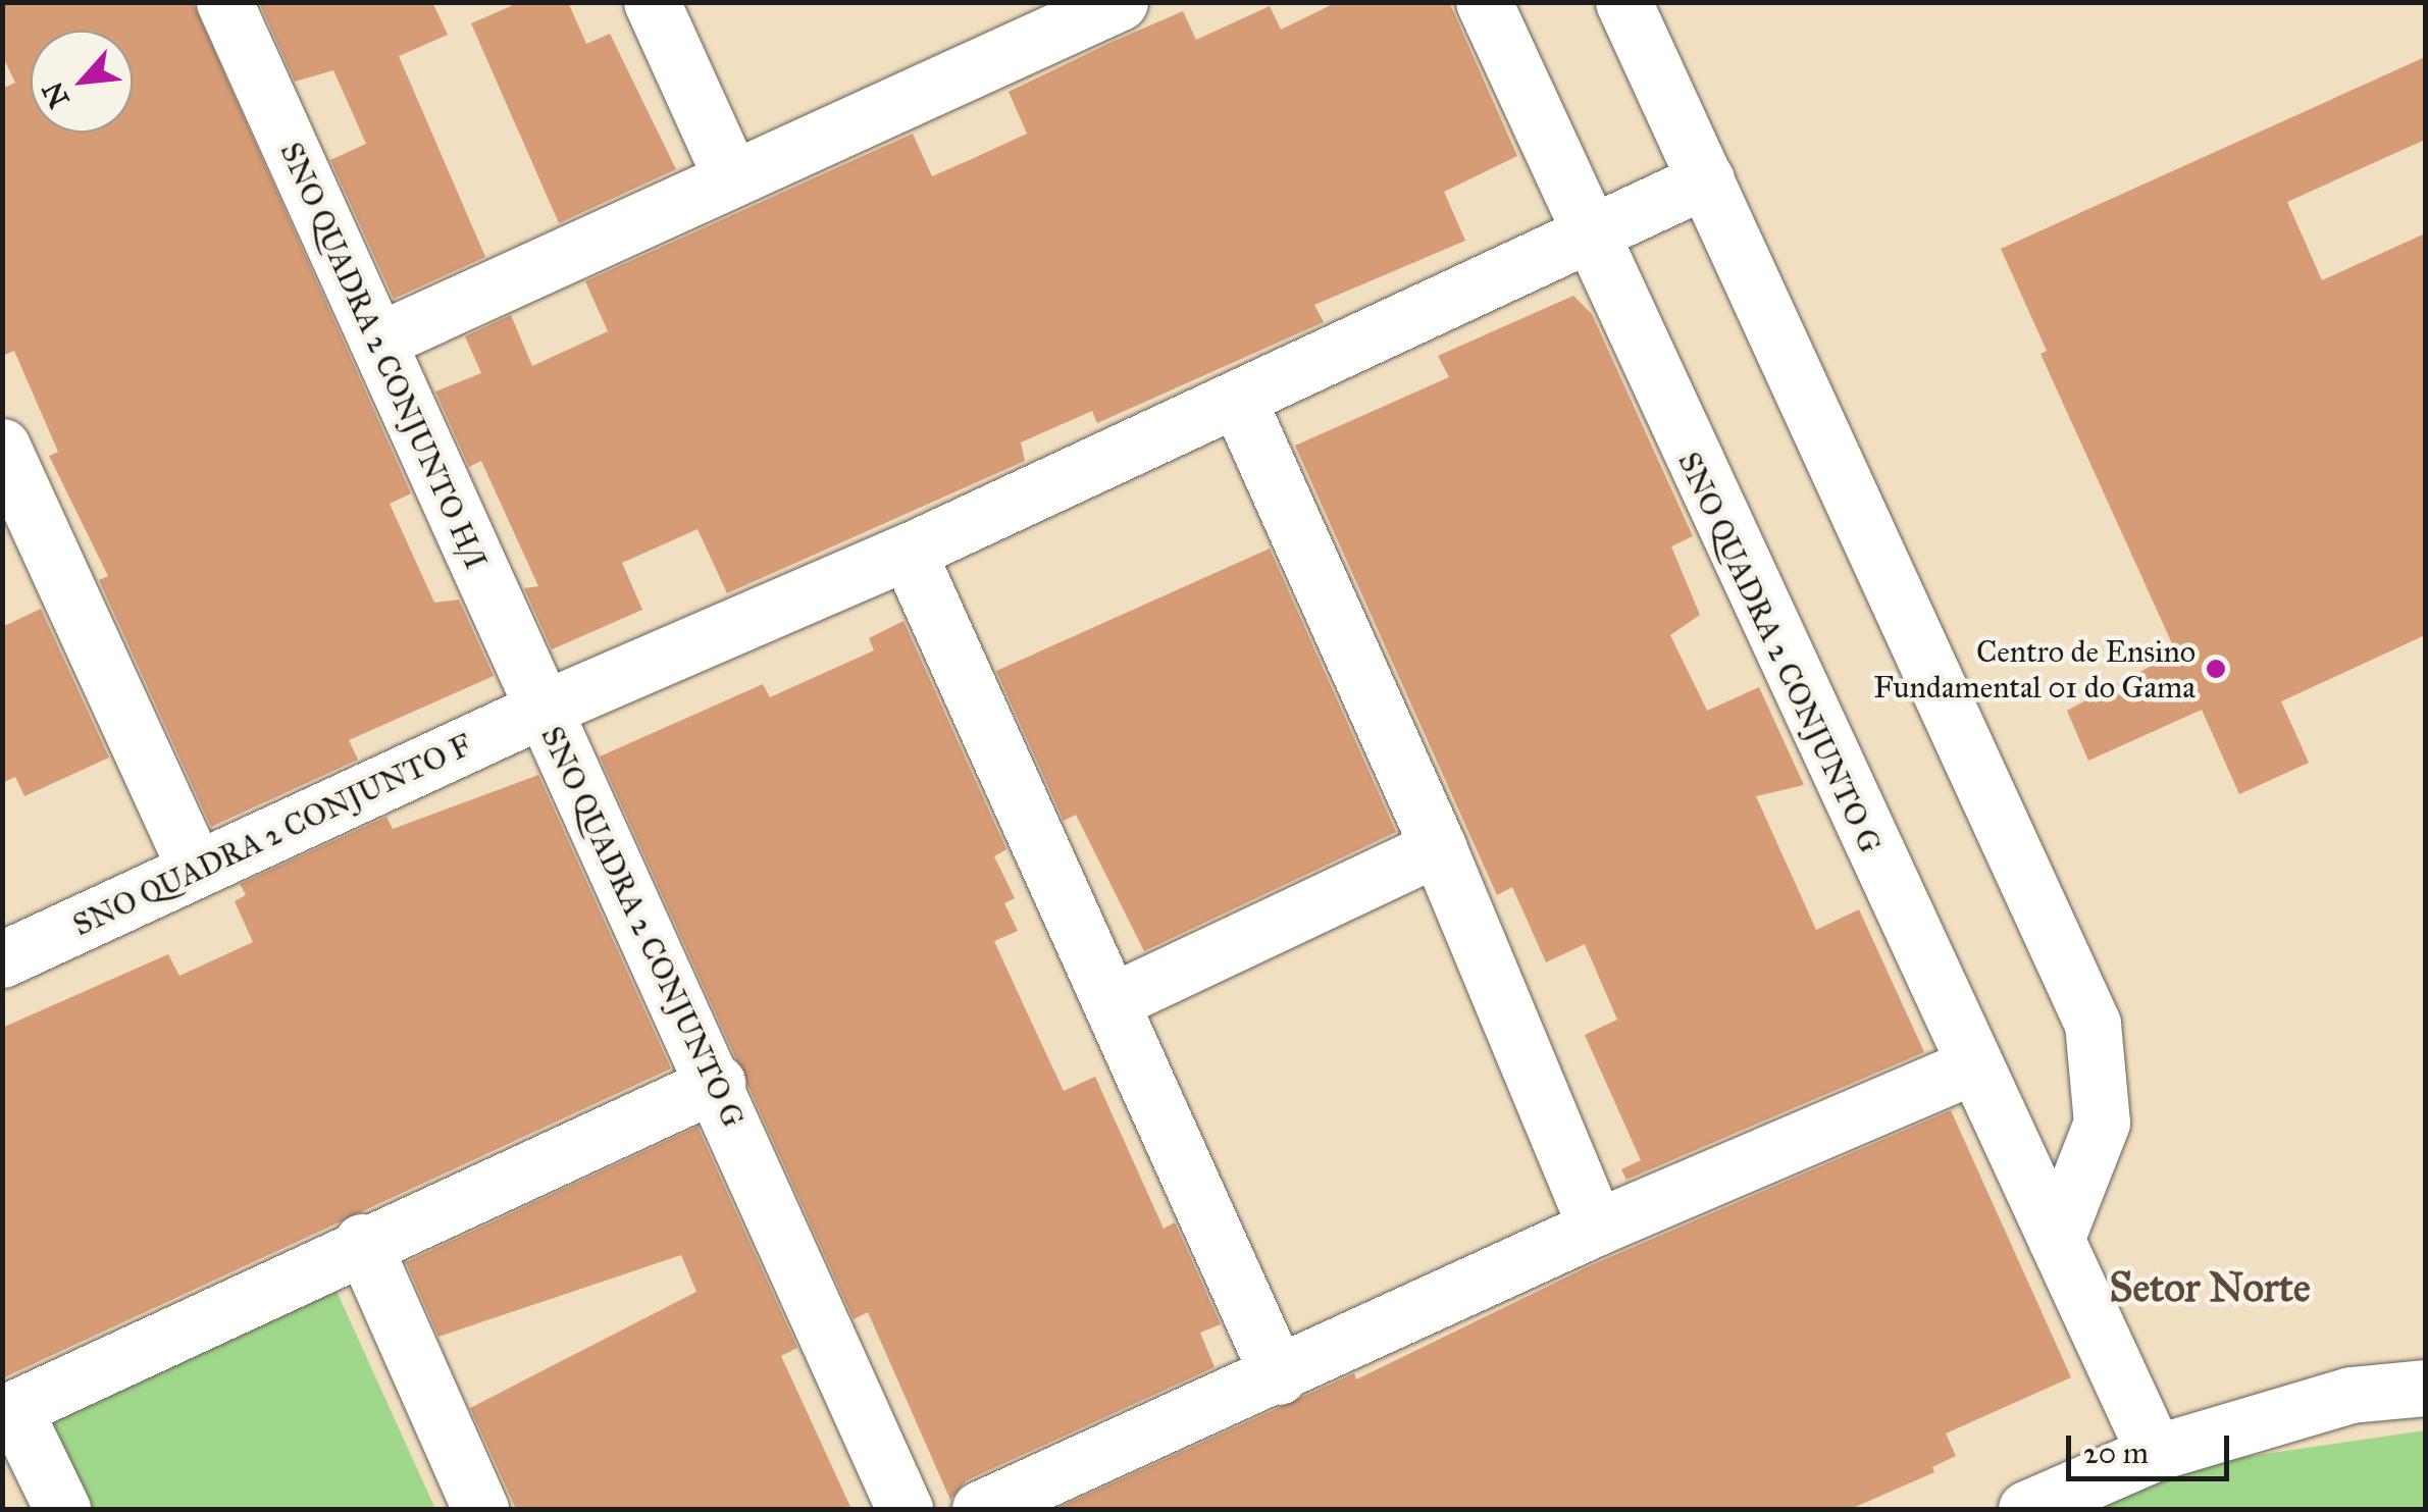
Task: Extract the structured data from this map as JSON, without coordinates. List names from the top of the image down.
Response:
{
  "streets": {
    "street": ["SNO QUADRA 2 CONJUNTO H/I", "SNO QUADRA 2 CONJUNTO G", "SNO QUADRA 2 CONJUNTO F"]
  },
  "crossings": [
    ["SNO QUADRA 2 CONJUNTO H/I", "SNO QUADRA 2 CONJUNTO G"],
    ["SNO QUADRA 2 CONJUNTO H/I", "SNO QUADRA 2 CONJUNTO F"],
    ["SNO QUADRA 2 CONJUNTO G", "SNO QUADRA 2 CONJUNTO F"]
  ],
  "districts": ["Setor Norte"],
  "places": ["Centro de Ensino Fundamental 01 do Gama"],
  "scale_bar": "20 m",
  "north": "bottom left"
}
